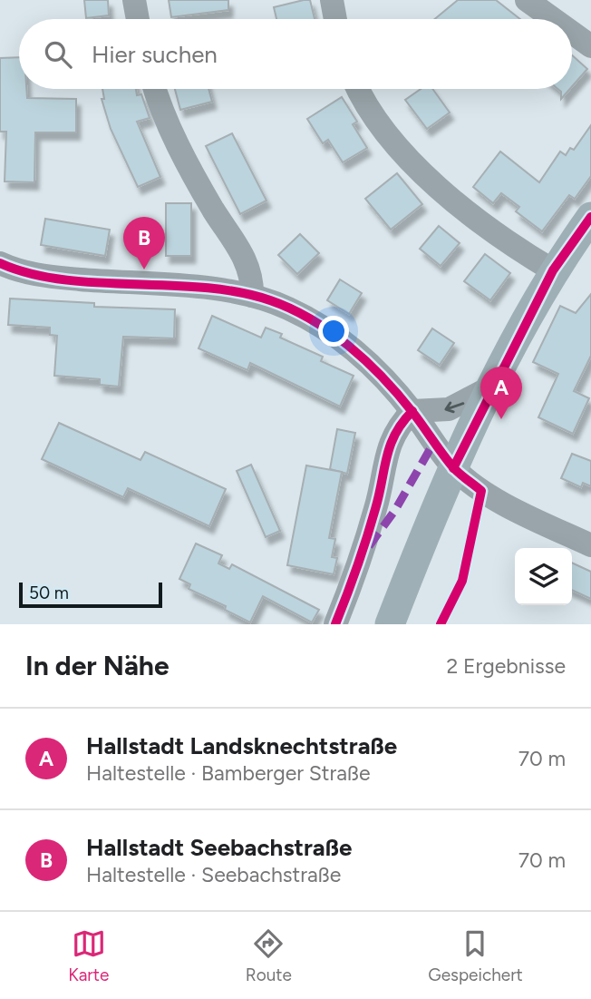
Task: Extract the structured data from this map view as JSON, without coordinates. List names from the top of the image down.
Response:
{
  "scale_bar": "50 m",
  "page": {
    "search": "Hier suchen",
    "pins": ["B", "A"],
    "scale": "50 m",
    "heading": ["In der Nähe", "2 Ergebnisse"],
    "list": [
      {
        "mark": "A",
        "name": "Hallstadt Landsknechtstraße",
        "note": "Haltestelle · Bamberger Straße",
        "value": "70 m"
      },
      {
        "mark": "B",
        "name": "Hallstadt Seebachstraße",
        "note": "Haltestelle · Seebachstraße",
        "value": "70 m"
      }
    ],
    "nav": ["Karte", "Route", "Gespeichert"]
  }
}
